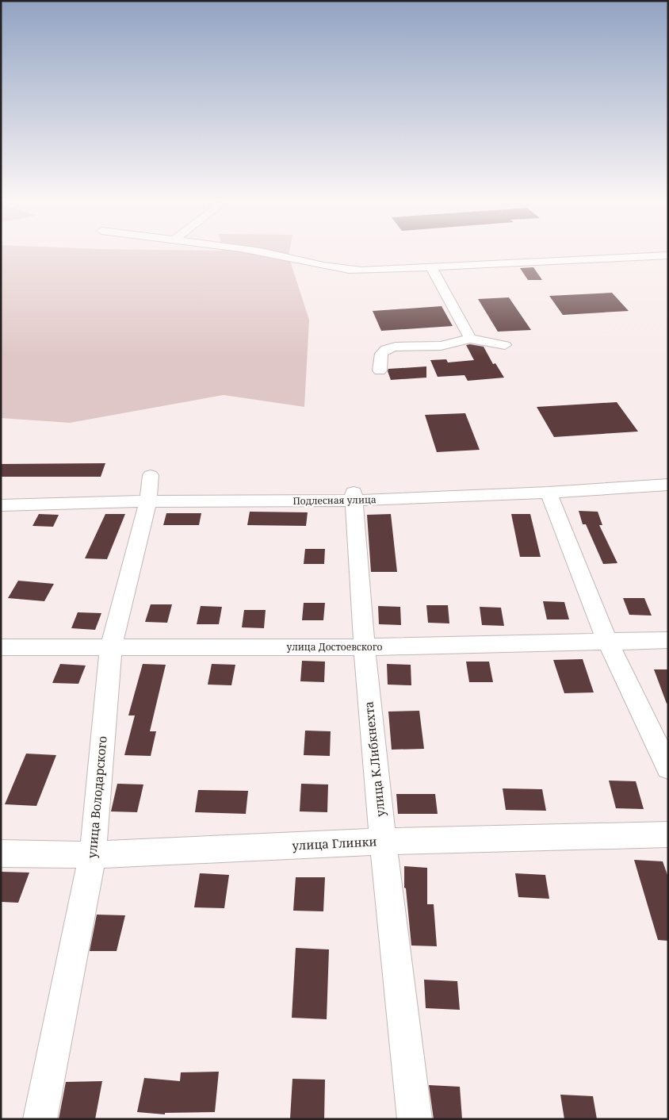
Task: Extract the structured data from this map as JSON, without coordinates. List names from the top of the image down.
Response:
{
  "streets": {
    "street": [
      "Подлесная улица",
      "улица Достоевского",
      "улица К.Либкнехта",
      "улица Володарского",
      "улица Глинки"
    ]
  },
  "crossings": [
    ["Подлесная улица", "улица К.Либкнехта"],
    ["Подлесная улица", "улица Володарского"],
    ["улица Достоевского", "улица К.Либкнехта"],
    ["улица Достоевского", "улица Володарского"],
    ["улица К.Либкнехта", "улица Глинки"],
    ["улица Володарского", "улица Глинки"]
  ]
}
